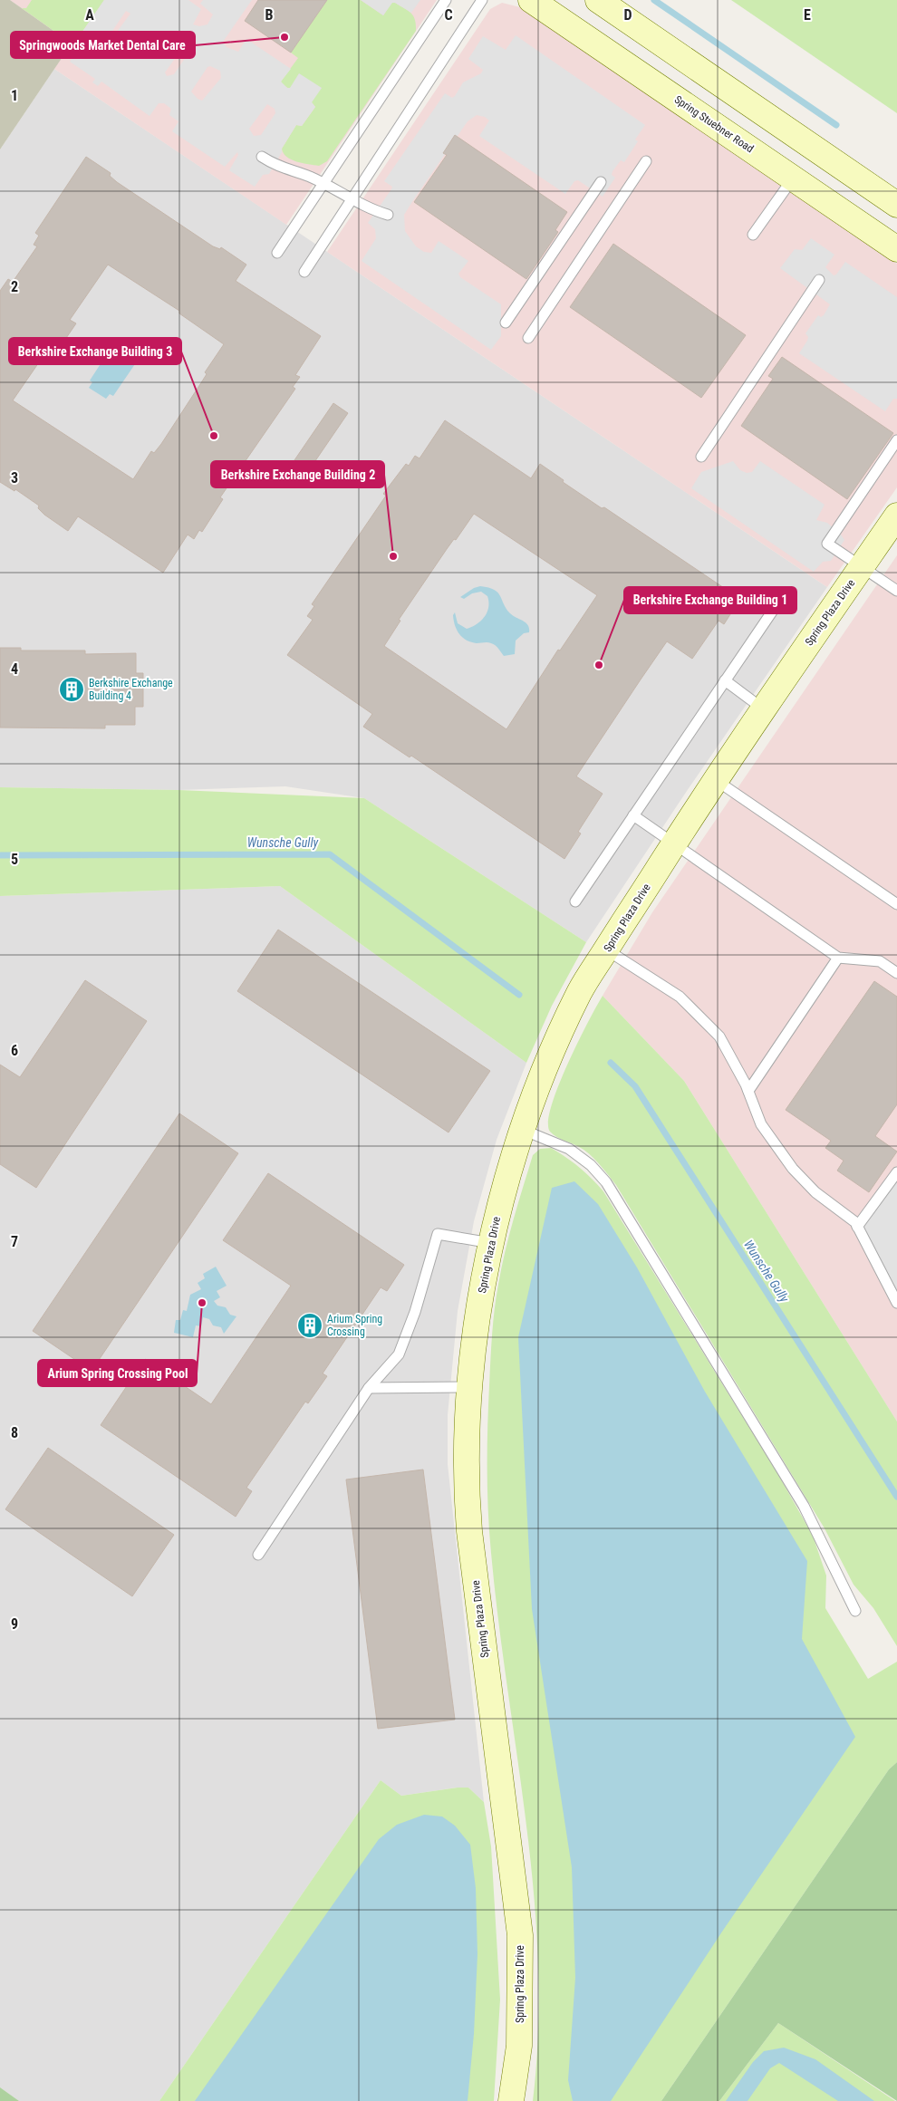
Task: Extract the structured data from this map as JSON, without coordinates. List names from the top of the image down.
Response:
{
  "streets": {
    "street": ["Spring Stuebner Road", "Spring Plaza Drive"]
  },
  "water": ["Wunsche Gully"],
  "places": {
    "other": [
      "Springwoods Market Dental Care",
      "Berkshire Exchange Building 3",
      "Berkshire Exchange Building 2",
      "Berkshire Exchange Building 1",
      "Arium Spring Crossing Pool"
    ],
    "building": ["Berkshire Exchange Building 4", "Arium Spring Crossing"]
  },
  "grid": {
    "columns": [
      "A",
      "B",
      "C",
      "D",
      "E"
    ],
    "rows": [
      "1",
      "2",
      "3",
      "4",
      "5",
      "6",
      "7",
      "8",
      "9"
    ]
  }
}
